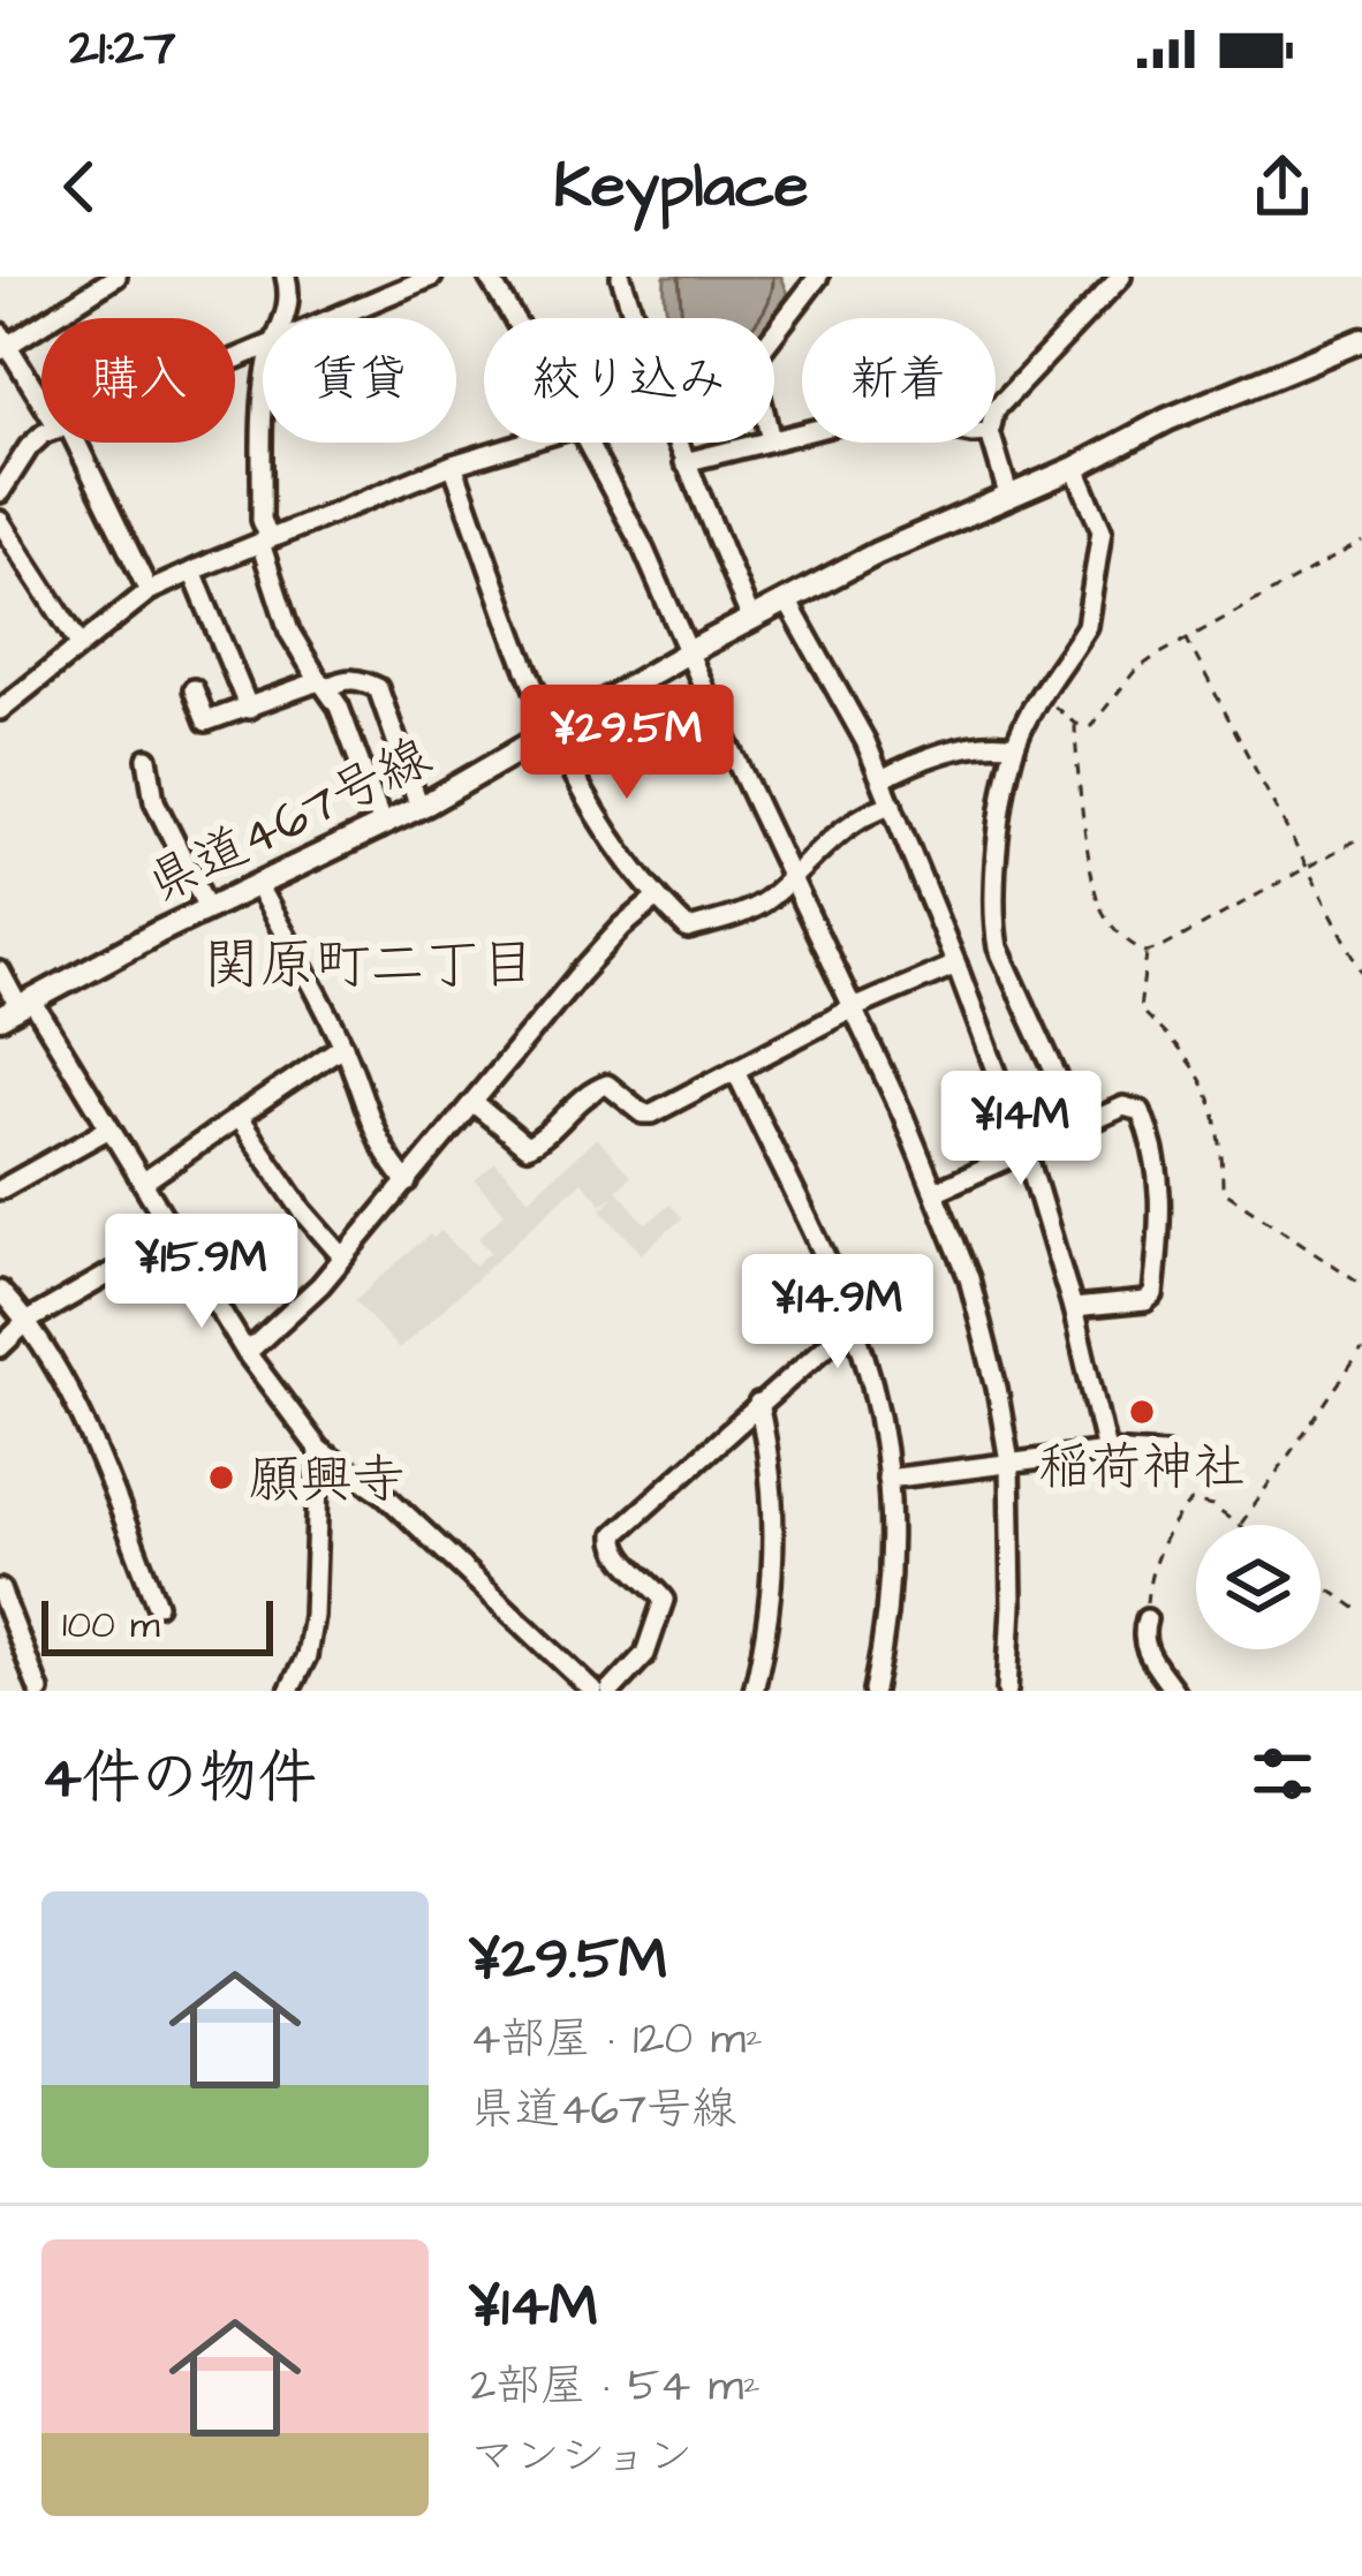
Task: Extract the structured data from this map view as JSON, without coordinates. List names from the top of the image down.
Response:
{
  "streets": {
    "main road": ["県道467号線"]
  },
  "districts": ["関原町二丁目"],
  "places": ["稲荷神社", "願興寺"],
  "scale_bar": "100 m",
  "page": {
    "status": "21:27",
    "header": "Keyplace",
    "chip": [
      "購入",
      "賃貸",
      "絞り込み",
      "新着"
    ],
    "price": [
      "¥29.5M",
      "¥14M",
      "¥15.9M",
      "¥14.9M"
    ],
    "scale": "100 m",
    "heading": "4件の物件",
    "list": [
      {
        "name": "¥29.5M",
        "note": "4部屋 · 120 m² · 県道467号線"
      },
      {
        "name": "¥14M",
        "note": "2部屋 · 54 m² · マンション"
      }
    ]
  }
}
